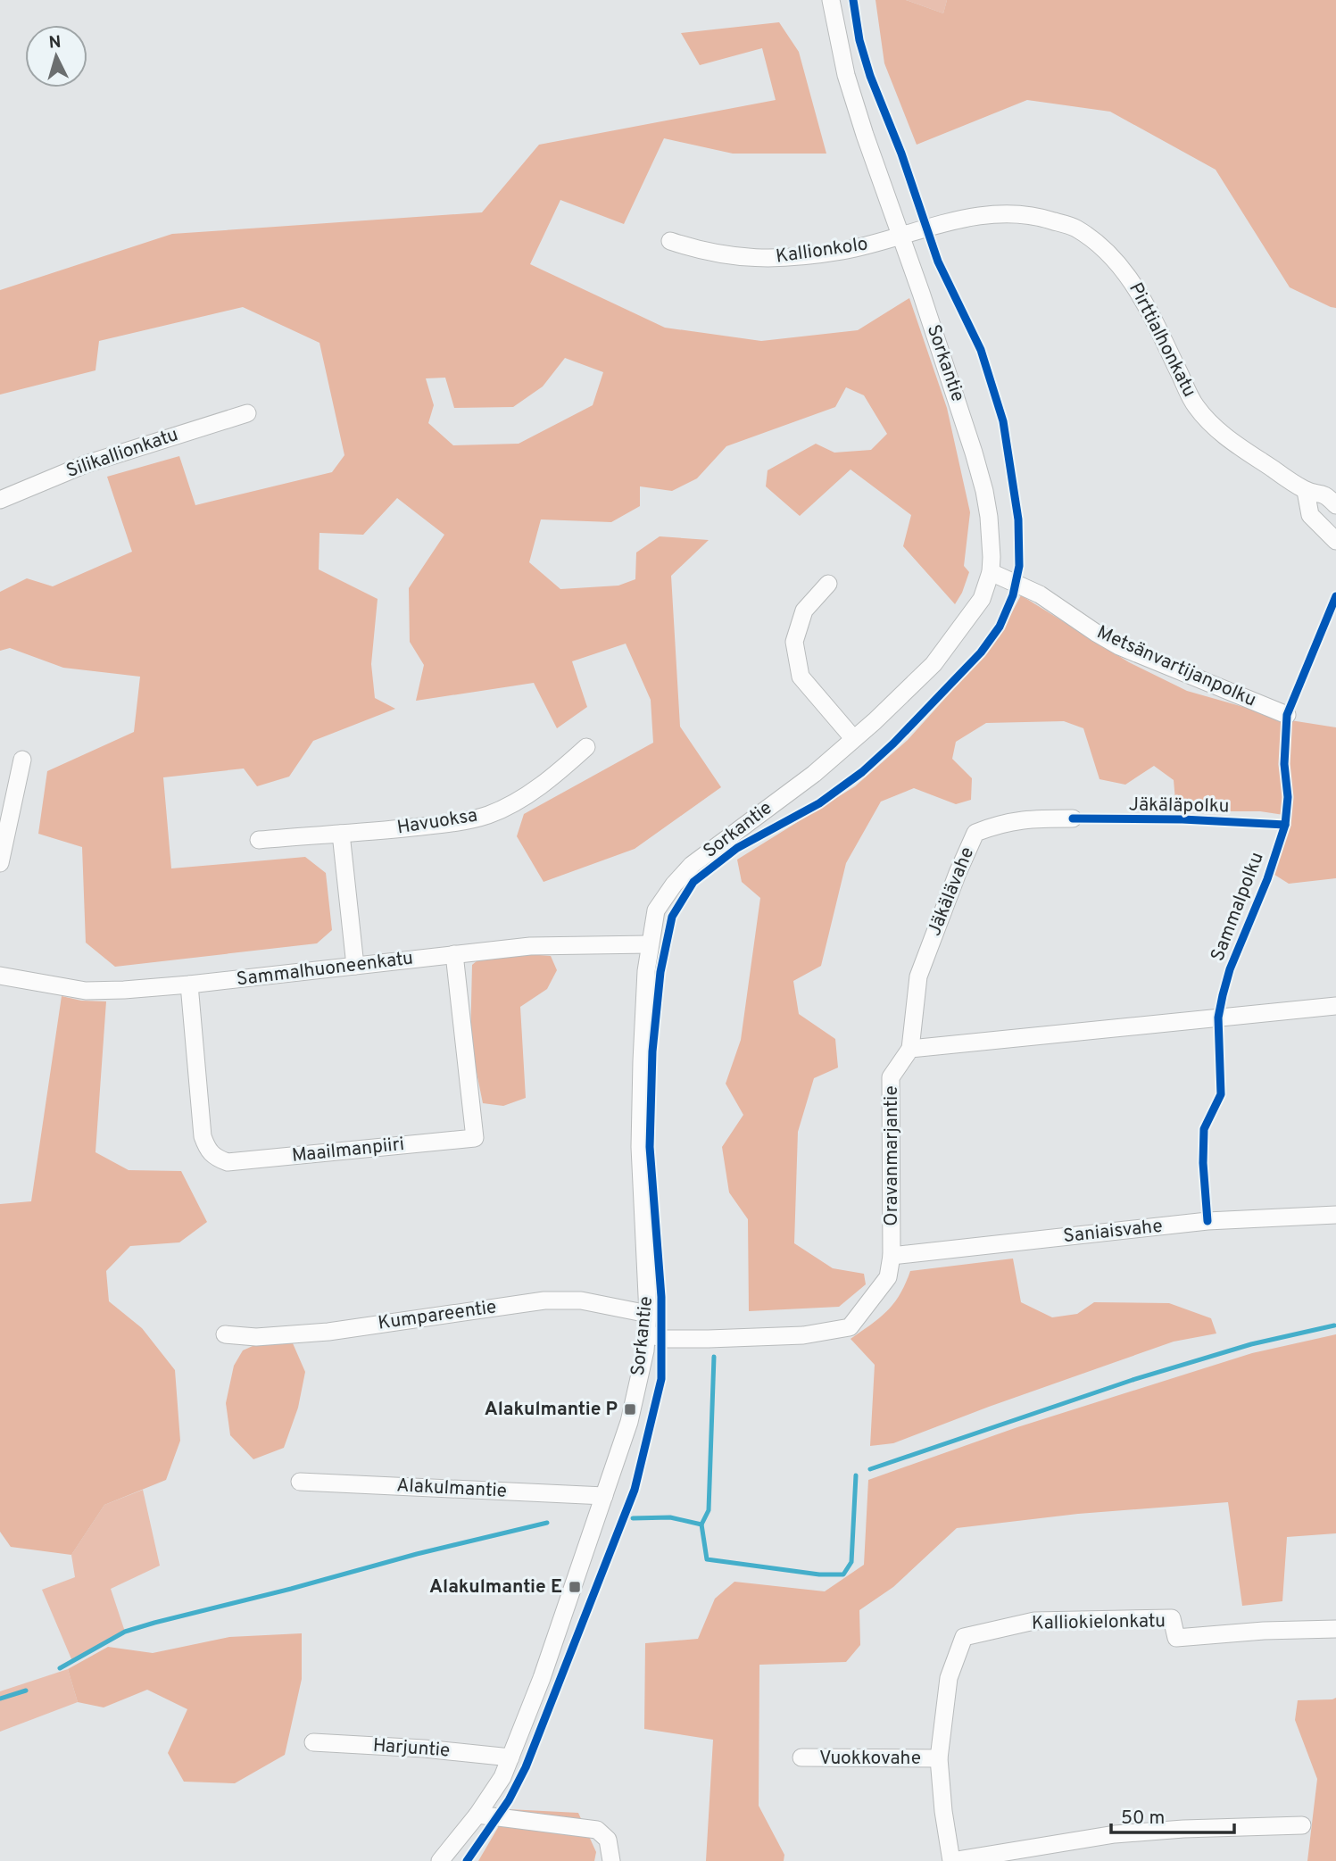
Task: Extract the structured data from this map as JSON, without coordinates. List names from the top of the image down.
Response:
{
  "streets": {
    "street": [
      "Kallionkolo",
      "Pirttialhonkatu",
      "Sorkantie",
      "Silikallionkatu",
      "Metsänvartijanpolku",
      "Havuoksa",
      "Jäkälävahe",
      "Sammalhuoneenkatu",
      "Maailmanpiiri",
      "Oravanmarjantie",
      "Saniaisvahe",
      "Kumpareentie",
      "Alakulmantie",
      "Kalliokielonkatu",
      "Harjuntie",
      "Vuokkovahe"
    ],
    "cycle path": ["Jäkäläpolku", "Sammalpolku"]
  },
  "crossings": [
    ["Kallionkolo", "Pirttialhonkatu"],
    ["Kallionkolo", "Sorkantie"],
    ["Pirttialhonkatu", "Sorkantie"],
    ["Sorkantie", "Metsänvartijanpolku"],
    ["Sorkantie", "Sammalhuoneenkatu"],
    ["Sorkantie", "Oravanmarjantie"],
    ["Sorkantie", "Kumpareentie"],
    ["Sorkantie", "Alakulmantie"],
    ["Sorkantie", "Harjuntie"],
    ["Jäkälävahe", "Oravanmarjantie"],
    ["Sammalhuoneenkatu", "Maailmanpiiri"],
    ["Oravanmarjantie", "Saniaisvahe"],
    ["Kalliokielonkatu", "Vuokkovahe"]
  ],
  "places": {
    "transit": ["Alakulmantie P", "Alakulmantie E"]
  },
  "scale_bar": "50 m",
  "north": "top"
}
